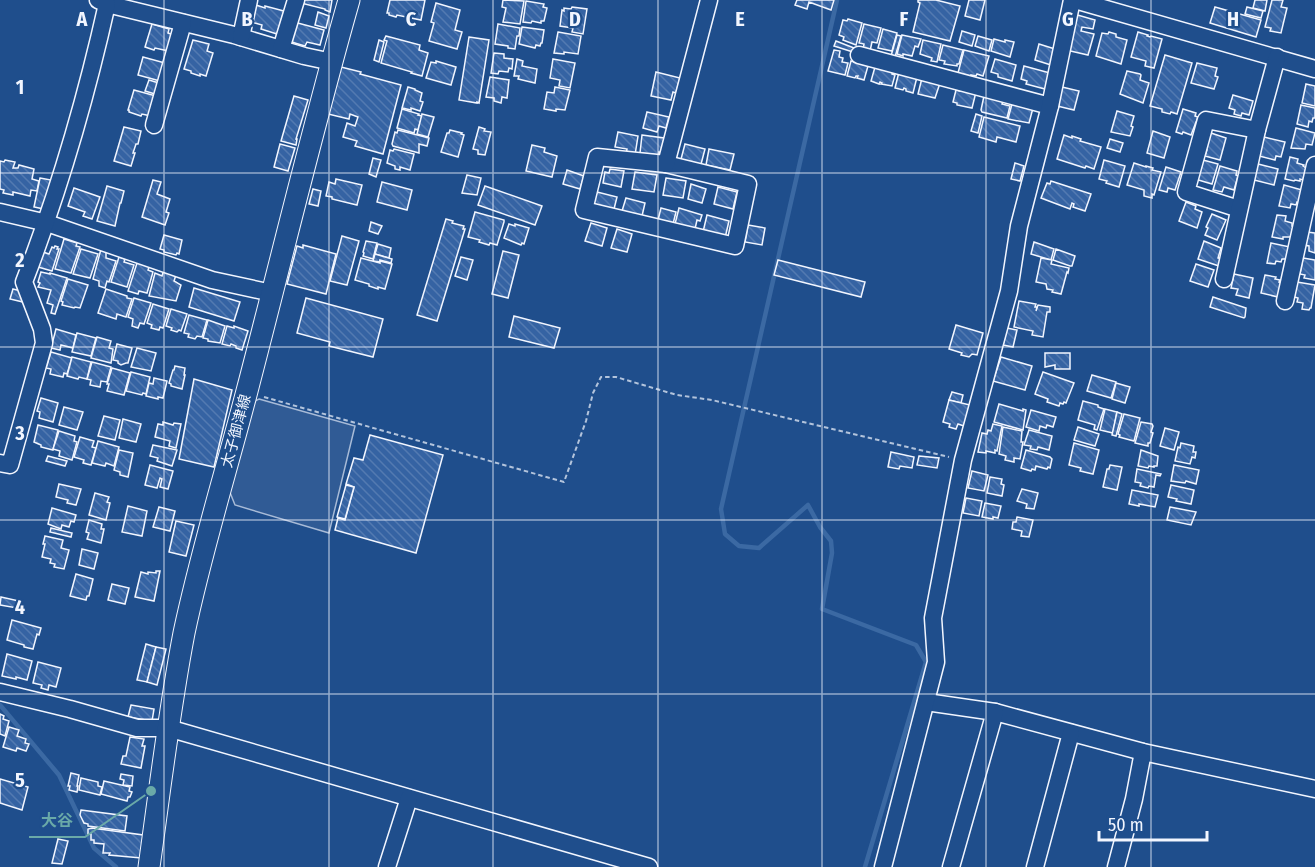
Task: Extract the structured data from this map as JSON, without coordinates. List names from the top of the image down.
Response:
{
  "streets": {
    "main road": ["太子御津線"]
  },
  "places": ["大谷"],
  "scale_bar": "50 m",
  "grid": {
    "columns": [
      "A",
      "B",
      "C",
      "D",
      "E",
      "F",
      "G",
      "H"
    ],
    "rows": [
      "1",
      "2",
      "3",
      "4",
      "5"
    ]
  }
}
